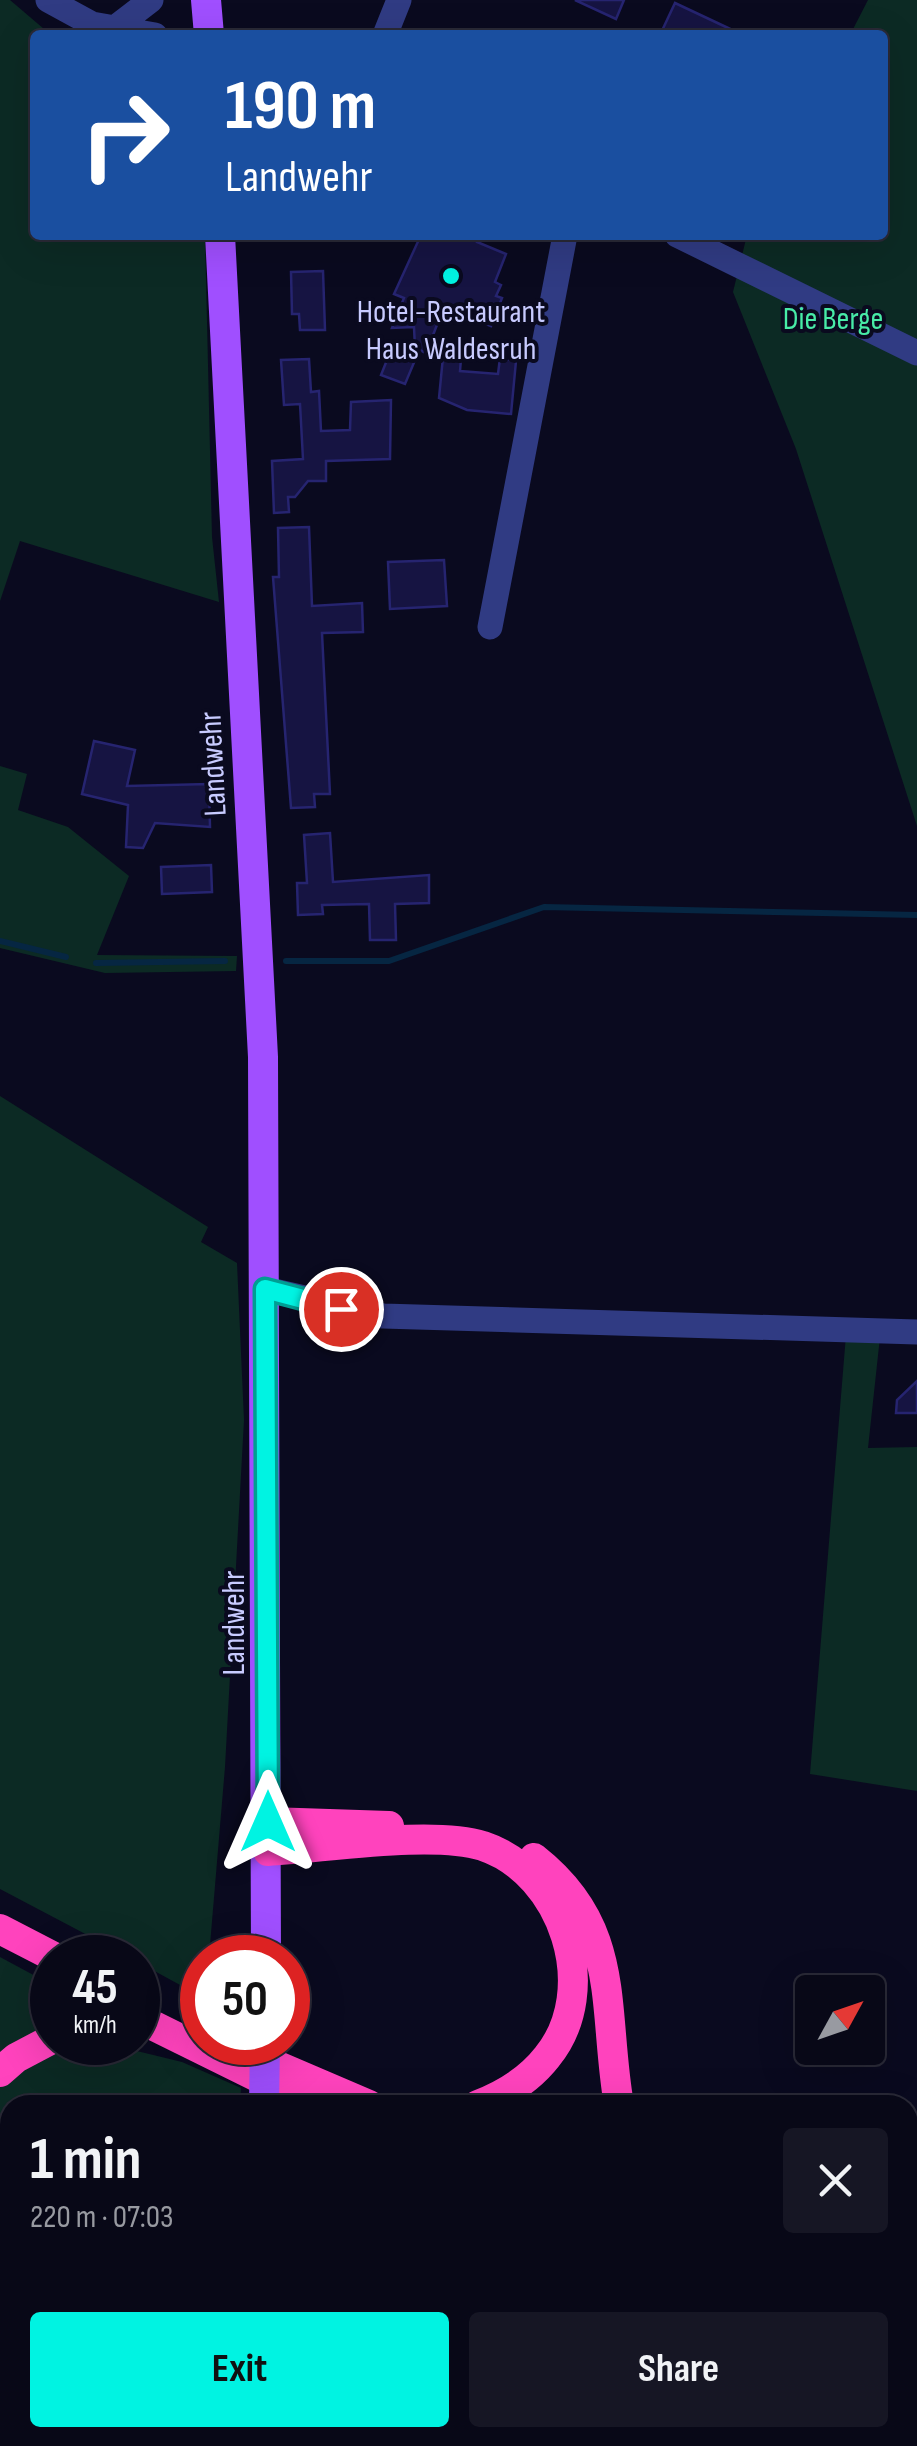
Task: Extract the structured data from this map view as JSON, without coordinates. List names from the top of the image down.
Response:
{
  "streets": {
    "main road": ["Landwehr"]
  },
  "parks": ["Die Berge"],
  "places": ["Hotel-Restaurant Haus Waldesruh"],
  "north": "top right",
  "page": {
    "turn": ["190 m", "Landwehr"],
    "speed": "45 km/h",
    "limit": "50",
    "heading": ["1 min", "220 m · 07:03"],
    "buttons": ["Exit", "Share"]
  }
}
